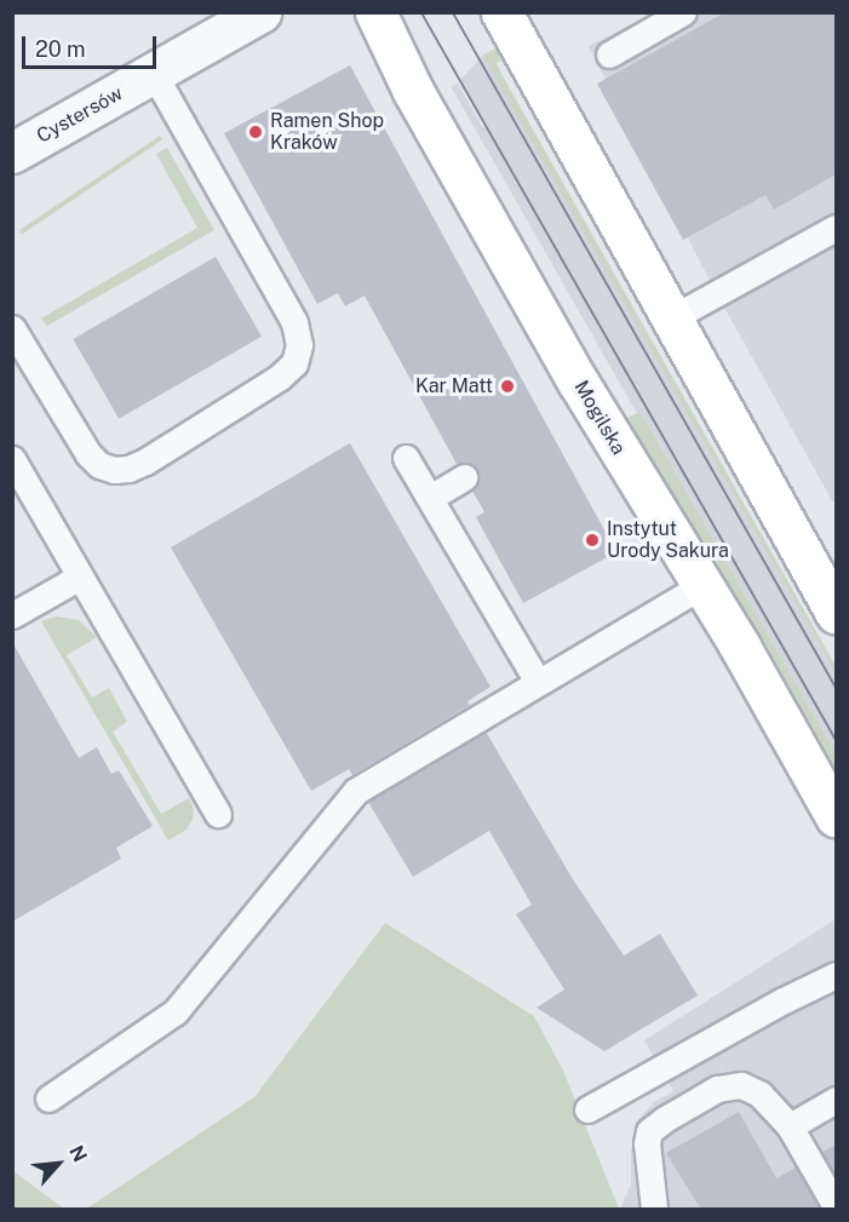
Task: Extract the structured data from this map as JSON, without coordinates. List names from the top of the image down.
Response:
{
  "streets": {
    "main road": ["Mogilska"],
    "street": ["Cystersów"]
  },
  "places": ["Ramen Shop Kraków", "Kar Matt", "Instytut Urody Sakura"],
  "scale_bar": "20 m",
  "north": "top right"
}
